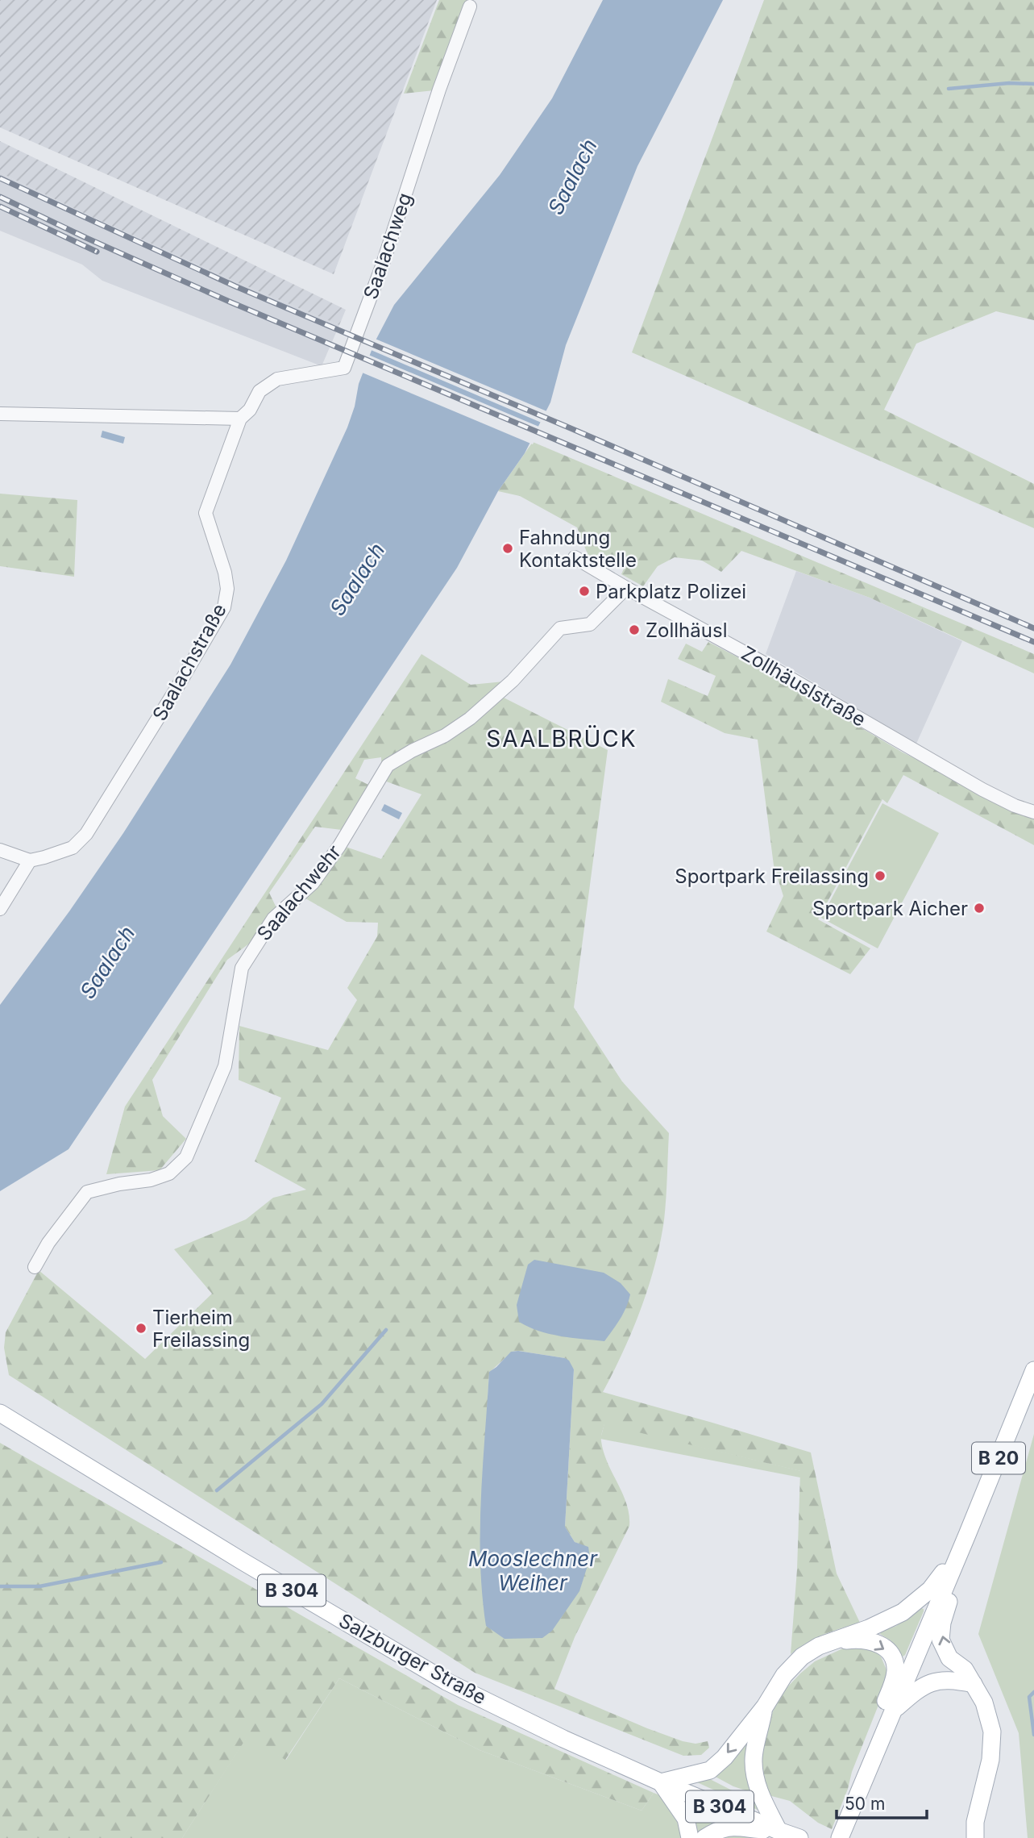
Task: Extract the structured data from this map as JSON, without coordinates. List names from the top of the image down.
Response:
{
  "streets": {
    "main road": ["B 20", "B 304", "Salzburger Straße"],
    "street": [
      "Saalachweg",
      "Saalachstraße",
      "Zollhäuslstraße",
      "Saalachwehr"
    ]
  },
  "crossings": [
    ["Saalachweg", "Saalachstraße"],
    ["Zollhäuslstraße", "Saalachwehr"],
    ["B 304", "Salzburger Straße"]
  ],
  "districts": ["SAALBRÜCK"],
  "water": ["Saalach", "Mooslechner Weiher"],
  "places": [
    "Fahndung Kontaktstelle",
    "Parkplatz Polizei",
    "Zollhäusl",
    "Sportpark Freilassing",
    "Sportpark Aicher",
    "Tierheim Freilassing"
  ],
  "scale_bar": "50 m"
}
